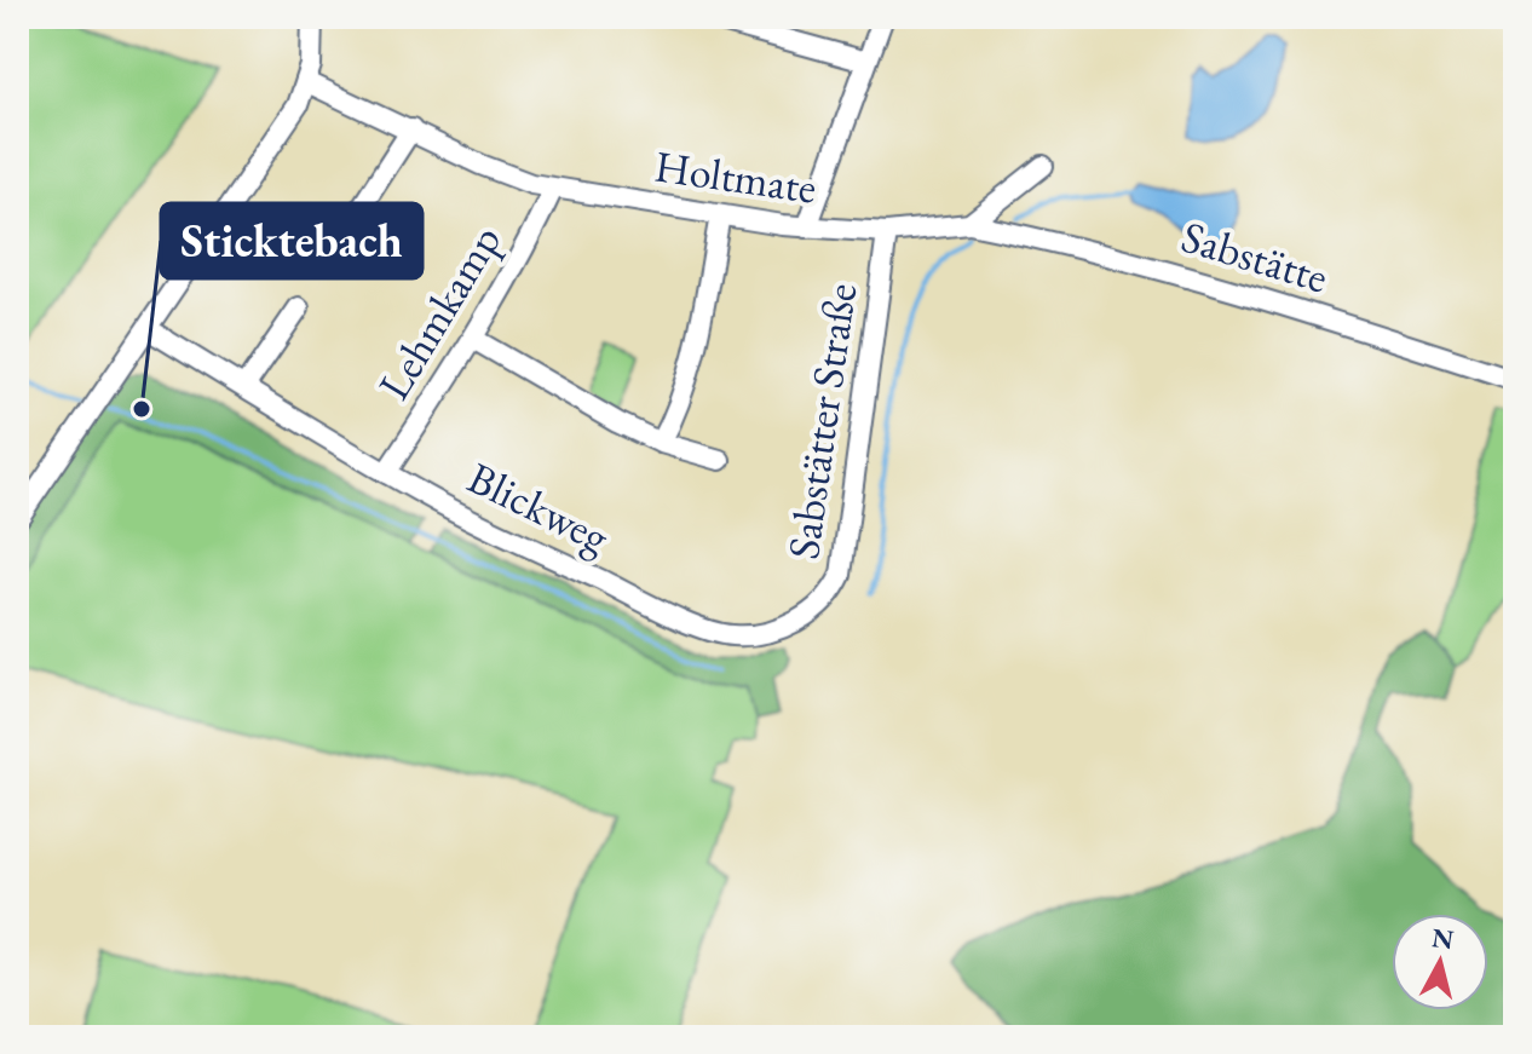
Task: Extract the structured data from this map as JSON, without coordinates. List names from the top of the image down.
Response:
{
  "streets": {
    "street": [
      "Holtmate",
      "Sabstätte",
      "Lehmkamp",
      "Sabstätter Straße",
      "Blickweg"
    ]
  },
  "crossings": [
    ["Holtmate", "Sabstätte"],
    ["Holtmate", "Lehmkamp"],
    ["Holtmate", "Sabstätter Straße"],
    ["Lehmkamp", "Blickweg"],
    ["Sabstätter Straße", "Blickweg"]
  ],
  "places": ["Sticktebach"],
  "north": "top"
}
